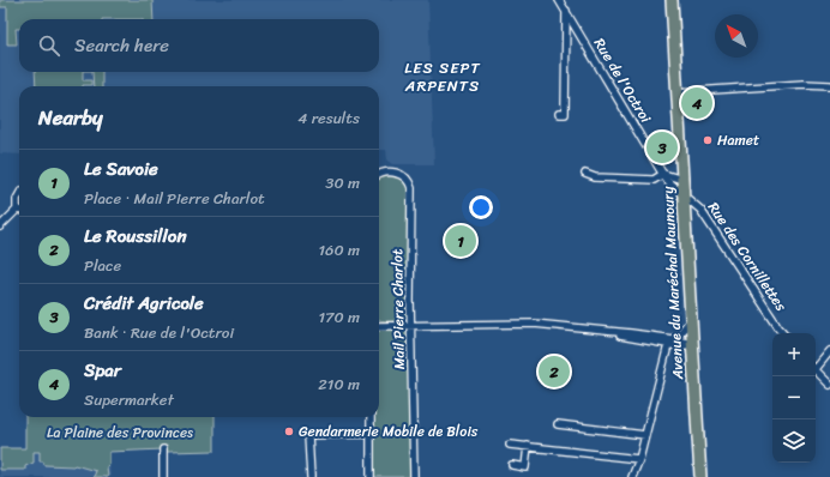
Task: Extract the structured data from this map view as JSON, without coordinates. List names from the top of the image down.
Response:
{
  "streets": {
    "main road": ["Avenue du Maréchal Maunoury"],
    "street": ["Rue de l'Octroi", "Rue des Cornillettes", "Mail Pierre Charlot"]
  },
  "crossings": [
    ["Rue de l'Octroi", "Rue des Cornillettes"],
    ["Rue de l'Octroi", "Avenue du Maréchal Maunoury"],
    ["Rue des Cornillettes", "Avenue du Maréchal Maunoury"]
  ],
  "districts": ["LES SEPT ARPENTS"],
  "parks": ["La Plaine des Provinces"],
  "places": ["Hamet", "Gendarmerie Mobile de Blois"],
  "north": "top left",
  "page": {
    "search": "Search here",
    "pins": [
      "4",
      "3",
      "1",
      "2"
    ],
    "heading": ["Nearby", "4 results"],
    "list": [
      {
        "mark": "1",
        "name": "Le Savoie",
        "note": "Place · Mail Pierre Charlot",
        "value": "30 m"
      },
      {
        "mark": "2",
        "name": "Le Roussillon",
        "note": "Place",
        "value": "160 m"
      },
      {
        "mark": "3",
        "name": "Crédit Agricole",
        "note": "Bank · Rue de l'Octroi",
        "value": "170 m"
      },
      {
        "mark": "4",
        "name": "Spar",
        "note": "Supermarket",
        "value": "210 m"
      }
    ],
    "map_buttons": ["+", "−"]
  }
}
